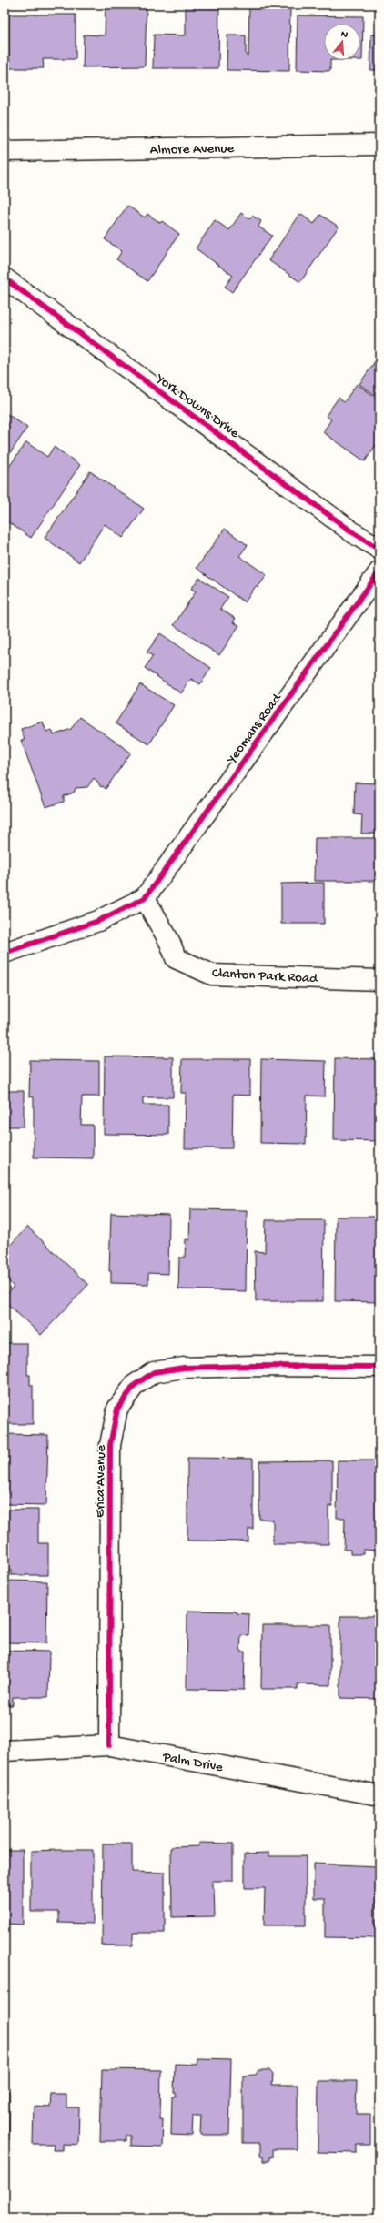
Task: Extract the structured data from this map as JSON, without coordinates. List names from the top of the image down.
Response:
{
  "streets": {
    "street": [
      "Almore Avenue",
      "York Downs Drive",
      "Yeomans Road",
      "Clanton Park Road",
      "Erica Avenue",
      "Palm Drive"
    ]
  },
  "crossings": [
    ["Yeomans Road", "Clanton Park Road"],
    ["Erica Avenue", "Palm Drive"]
  ],
  "north": "top"
}
